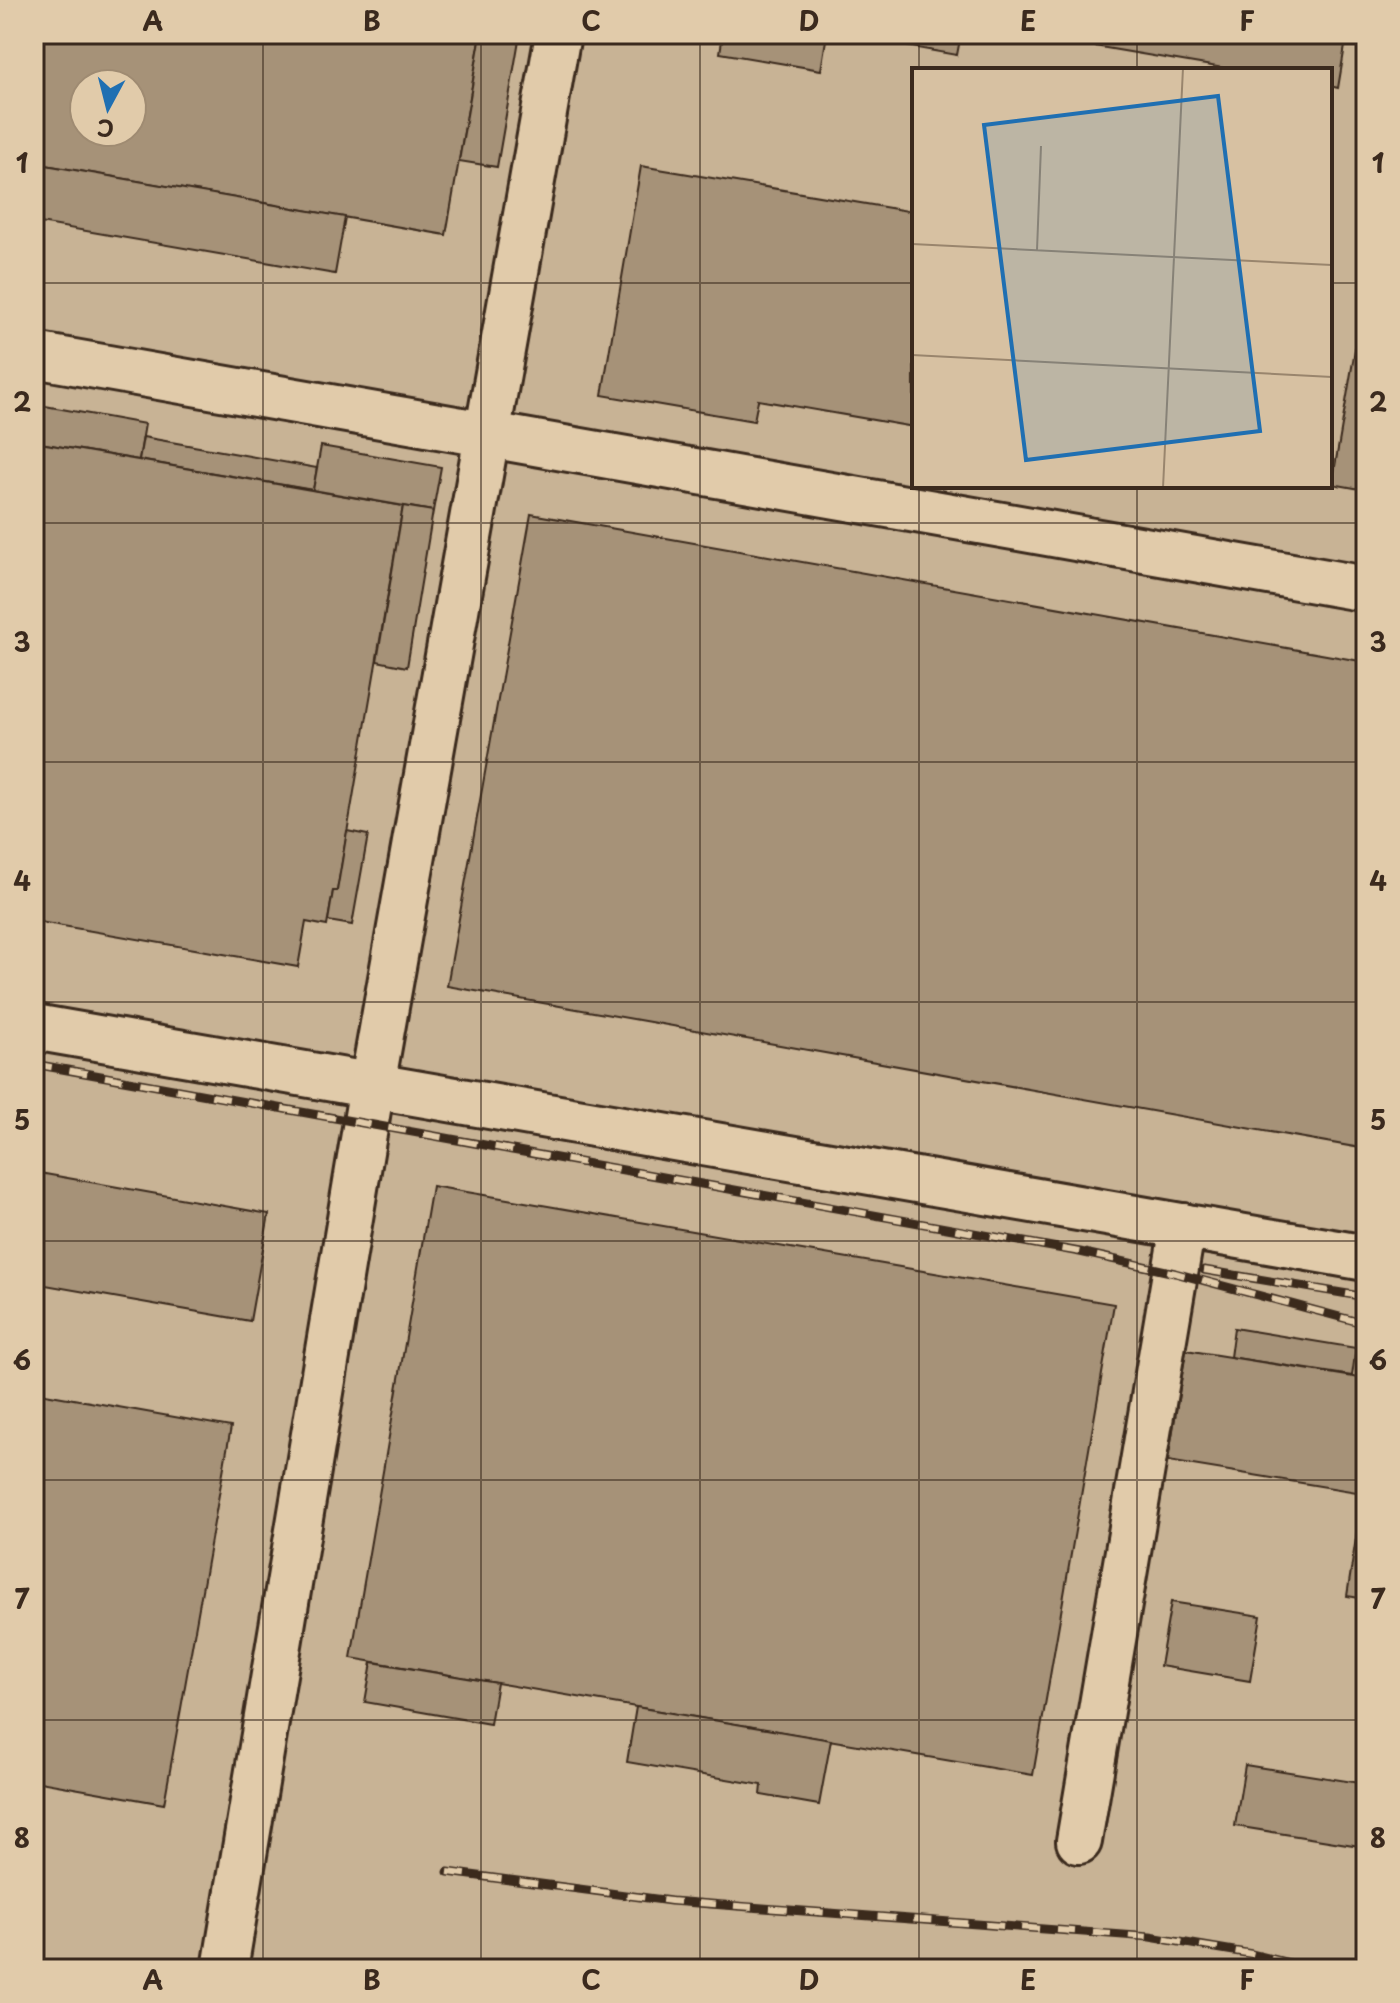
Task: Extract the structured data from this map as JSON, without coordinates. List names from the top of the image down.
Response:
{
  "north": "bottom",
  "grid": {
    "columns": [
      "A",
      "B",
      "C",
      "D",
      "E",
      "F"
    ],
    "rows": [
      "1",
      "2",
      "3",
      "4",
      "5",
      "6",
      "7",
      "8"
    ]
  }
}
